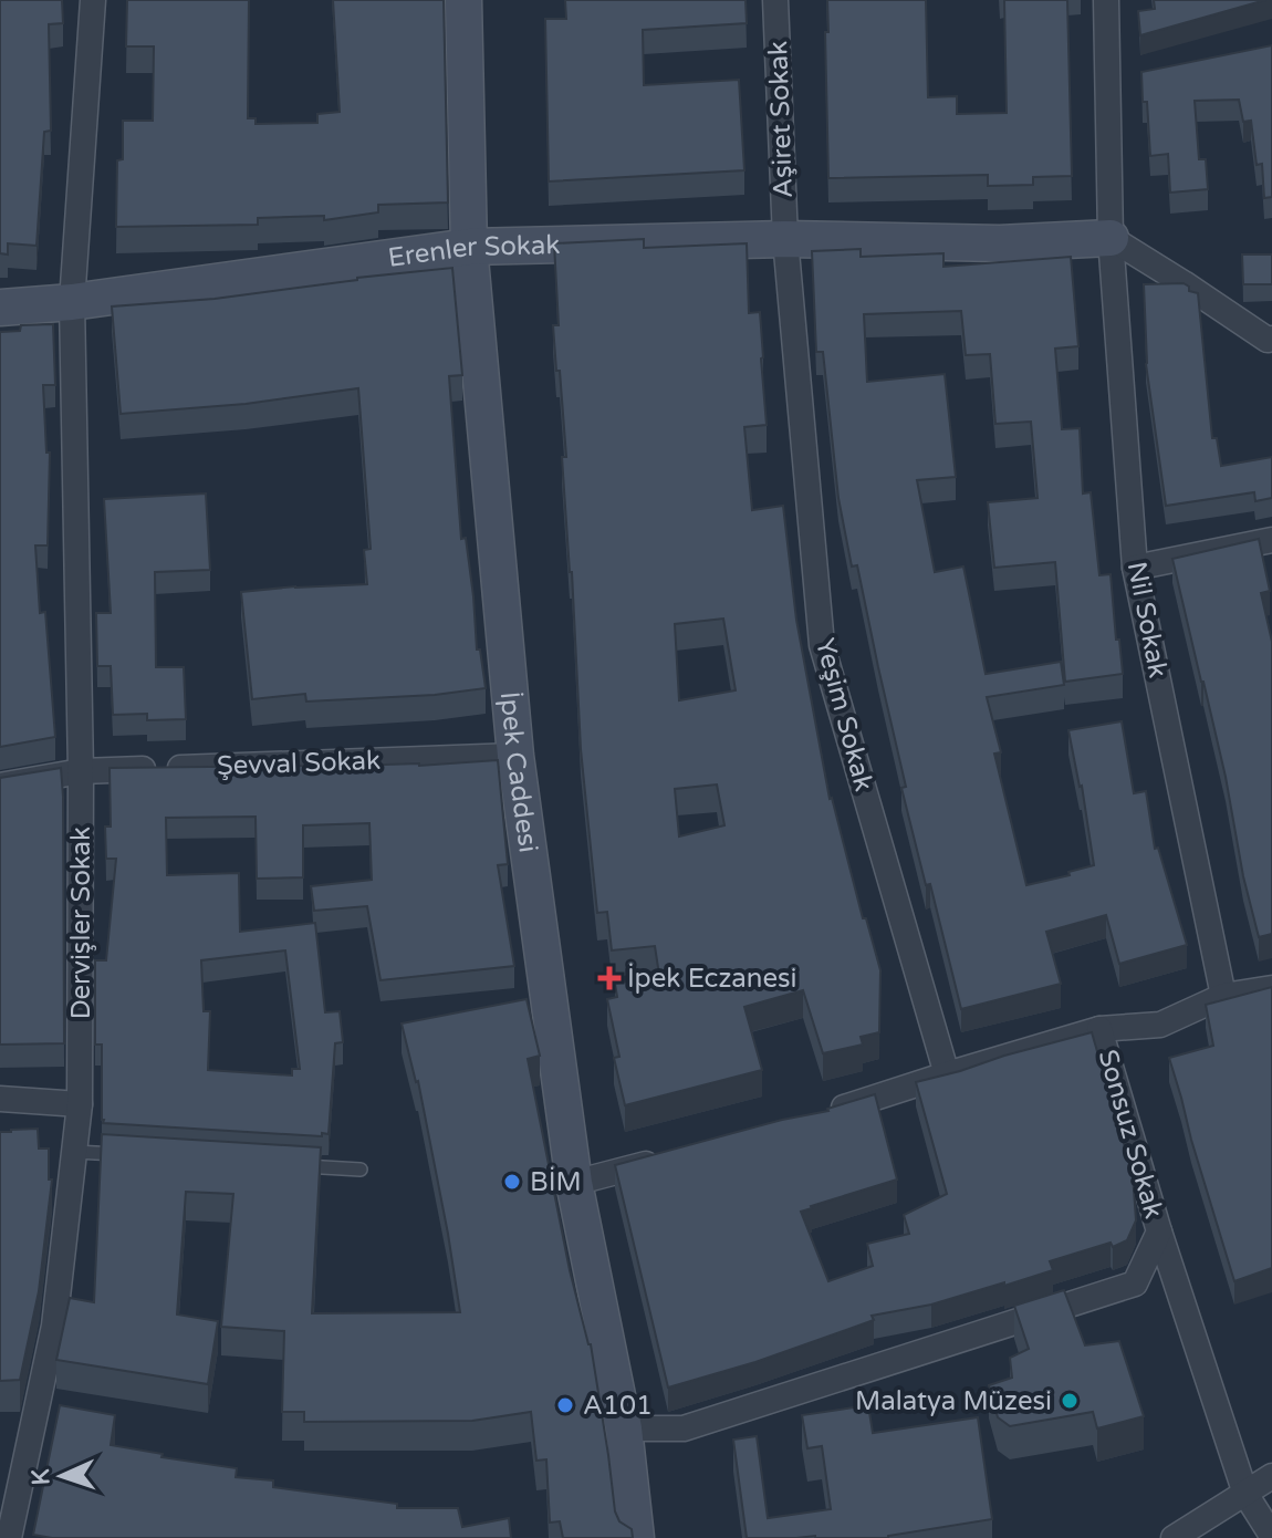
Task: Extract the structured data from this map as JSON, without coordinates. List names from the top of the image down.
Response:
{
  "streets": {
    "main road": ["Erenler Sokak", "İpek Caddesi"],
    "street": [
      "Aşiret Sokak",
      "Nil Sokak",
      "Yeşim Sokak",
      "Şevval Sokak",
      "Dervişler Sokak",
      "Sonsuz Sokak"
    ]
  },
  "crossings": [
    ["Aşiret Sokak", "Erenler Sokak"],
    ["Aşiret Sokak", "Yeşim Sokak"],
    ["Erenler Sokak", "Nil Sokak"],
    ["Erenler Sokak", "Yeşim Sokak"],
    ["Erenler Sokak", "İpek Caddesi"],
    ["Erenler Sokak", "Dervişler Sokak"],
    ["Şevval Sokak", "İpek Caddesi"],
    ["Şevval Sokak", "Dervişler Sokak"],
    ["İpek Caddesi", "Sonsuz Sokak"]
  ],
  "places": {
    "health": ["İpek Eczanesi"],
    "other": ["BİM", "Malatya Müzesi", "A101"]
  },
  "north": "left"
}
